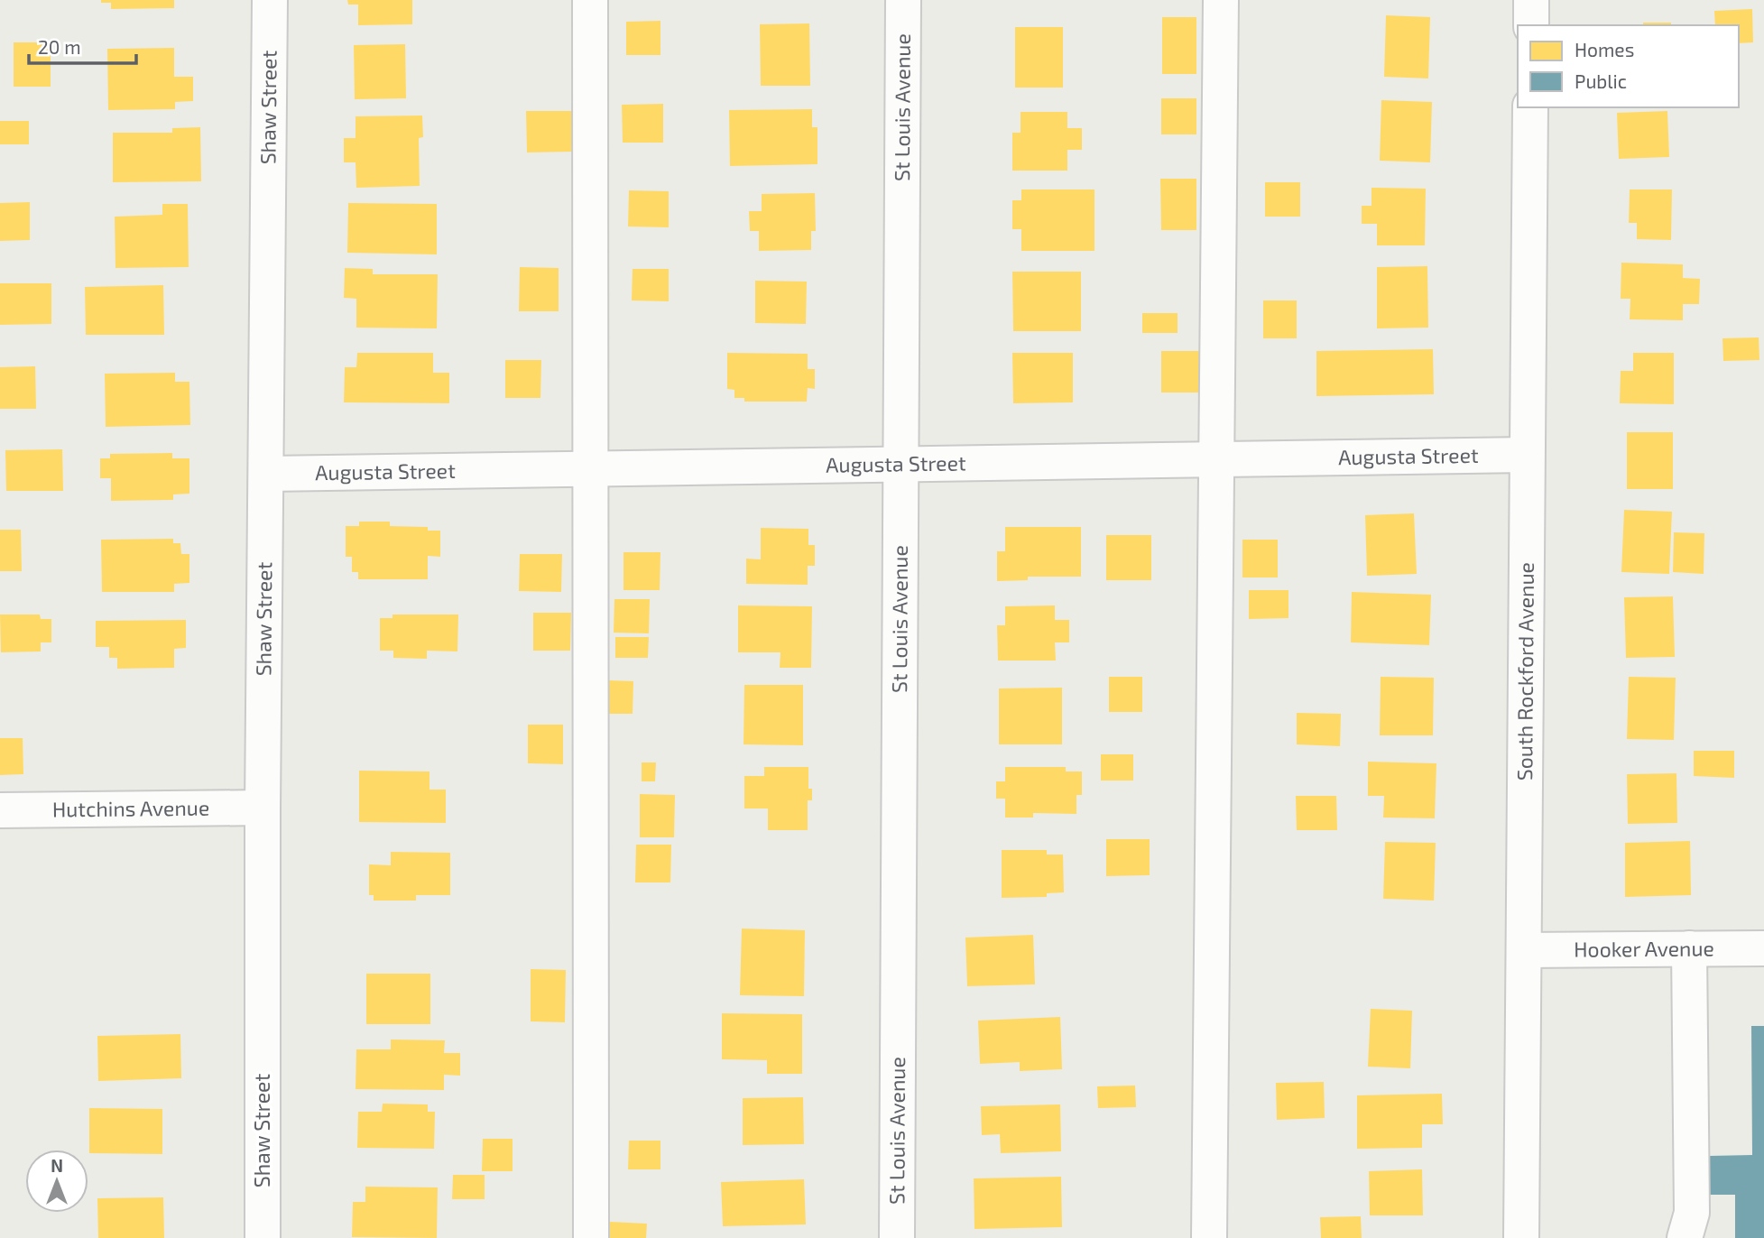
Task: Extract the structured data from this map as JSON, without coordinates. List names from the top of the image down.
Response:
{
  "streets": {
    "street": [
      "Shaw Street",
      "St Louis Avenue",
      "Augusta Street",
      "South Rockford Avenue",
      "Hutchins Avenue",
      "Hooker Avenue"
    ]
  },
  "crossings": [
    ["Shaw Street", "Augusta Street"],
    ["Shaw Street", "Hutchins Avenue"],
    ["St Louis Avenue", "Augusta Street"],
    ["Augusta Street", "South Rockford Avenue"],
    ["South Rockford Avenue", "Hooker Avenue"]
  ],
  "legend": ["Homes", "Public"],
  "scale_bar": "20 m",
  "north": "top"
}
